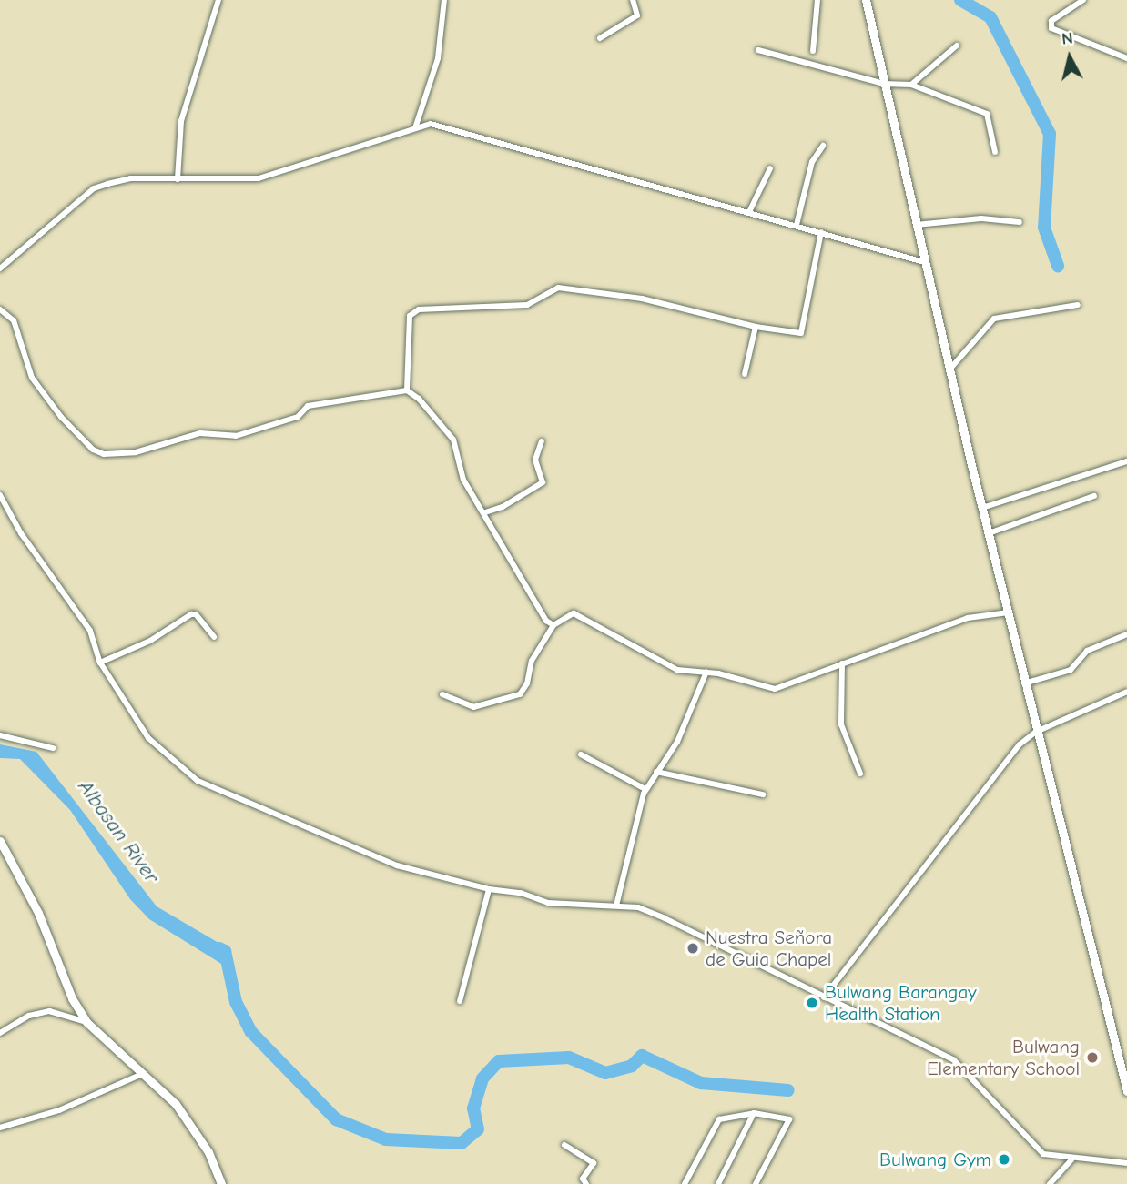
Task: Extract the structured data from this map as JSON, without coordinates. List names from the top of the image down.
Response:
{
  "water": ["Albasan River"],
  "places": [
    "Nuestra Señora de Guia Chapel",
    "Bulwang Barangay Health Station",
    "Bulwang Elementary School",
    "Bulwang Gym"
  ],
  "north": "top"
}
